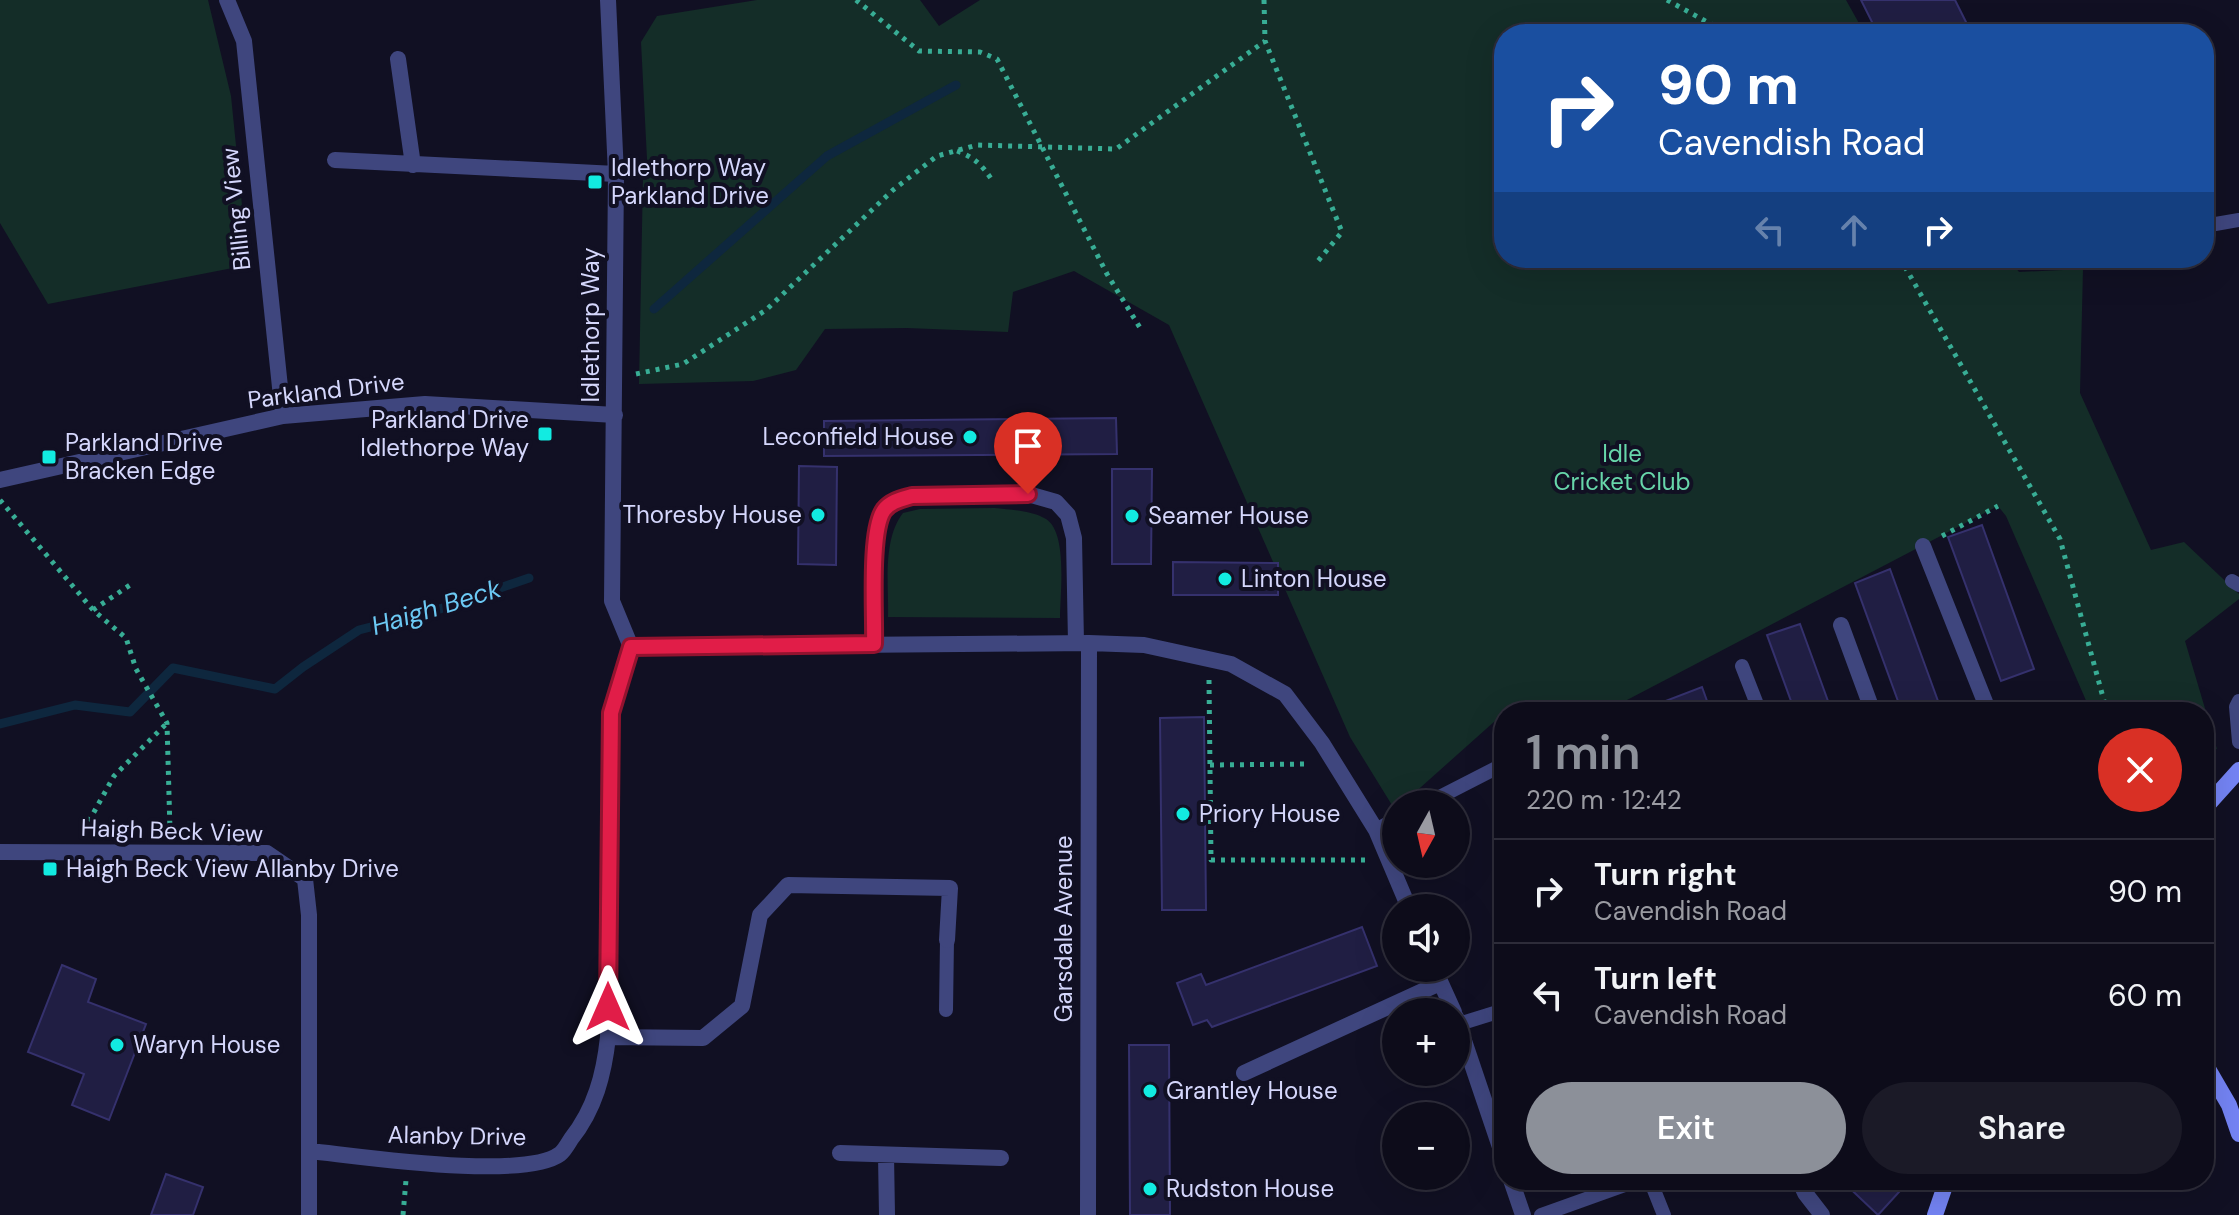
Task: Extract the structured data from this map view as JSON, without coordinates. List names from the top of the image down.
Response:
{
  "streets": {
    "street": [
      "Billing View",
      "Idlethorp Way",
      "Parkland Drive",
      "Haigh Beck View",
      "Garsdale Avenue",
      "Alanby Drive"
    ]
  },
  "crossings": [
    ["Billing View", "Parkland Drive"],
    ["Idlethorp Way", "Parkland Drive"],
    ["Idlethorp Way", "Alanby Drive"],
    ["Haigh Beck View", "Alanby Drive"]
  ],
  "water": ["Haigh Beck"],
  "parks": ["Idle Cricket Club"],
  "places": {
    "transit": [
      "Idlethorp Way Parkland Drive",
      "Parkland Drive Idlethorpe Way",
      "Parkland Drive Bracken Edge",
      "Haigh Beck View Allanby Drive"
    ],
    "other": [
      "Leconfield House",
      "Thoresby House",
      "Seamer House",
      "Linton House",
      "Priory House",
      "Waryn House",
      "Grantley House",
      "Rudston House"
    ]
  },
  "north": "bottom",
  "page": {
    "turn": ["90 m", "Cavendish Road"],
    "heading": ["1 min", "220 m · 12:42"],
    "map_buttons": ["+", "−"],
    "list": [
      {
        "name": "Turn right",
        "note": "Cavendish Road",
        "value": "90 m"
      },
      {
        "name": "Turn left",
        "note": "Cavendish Road",
        "value": "60 m"
      }
    ],
    "buttons": ["Exit", "Share"]
  }
}
